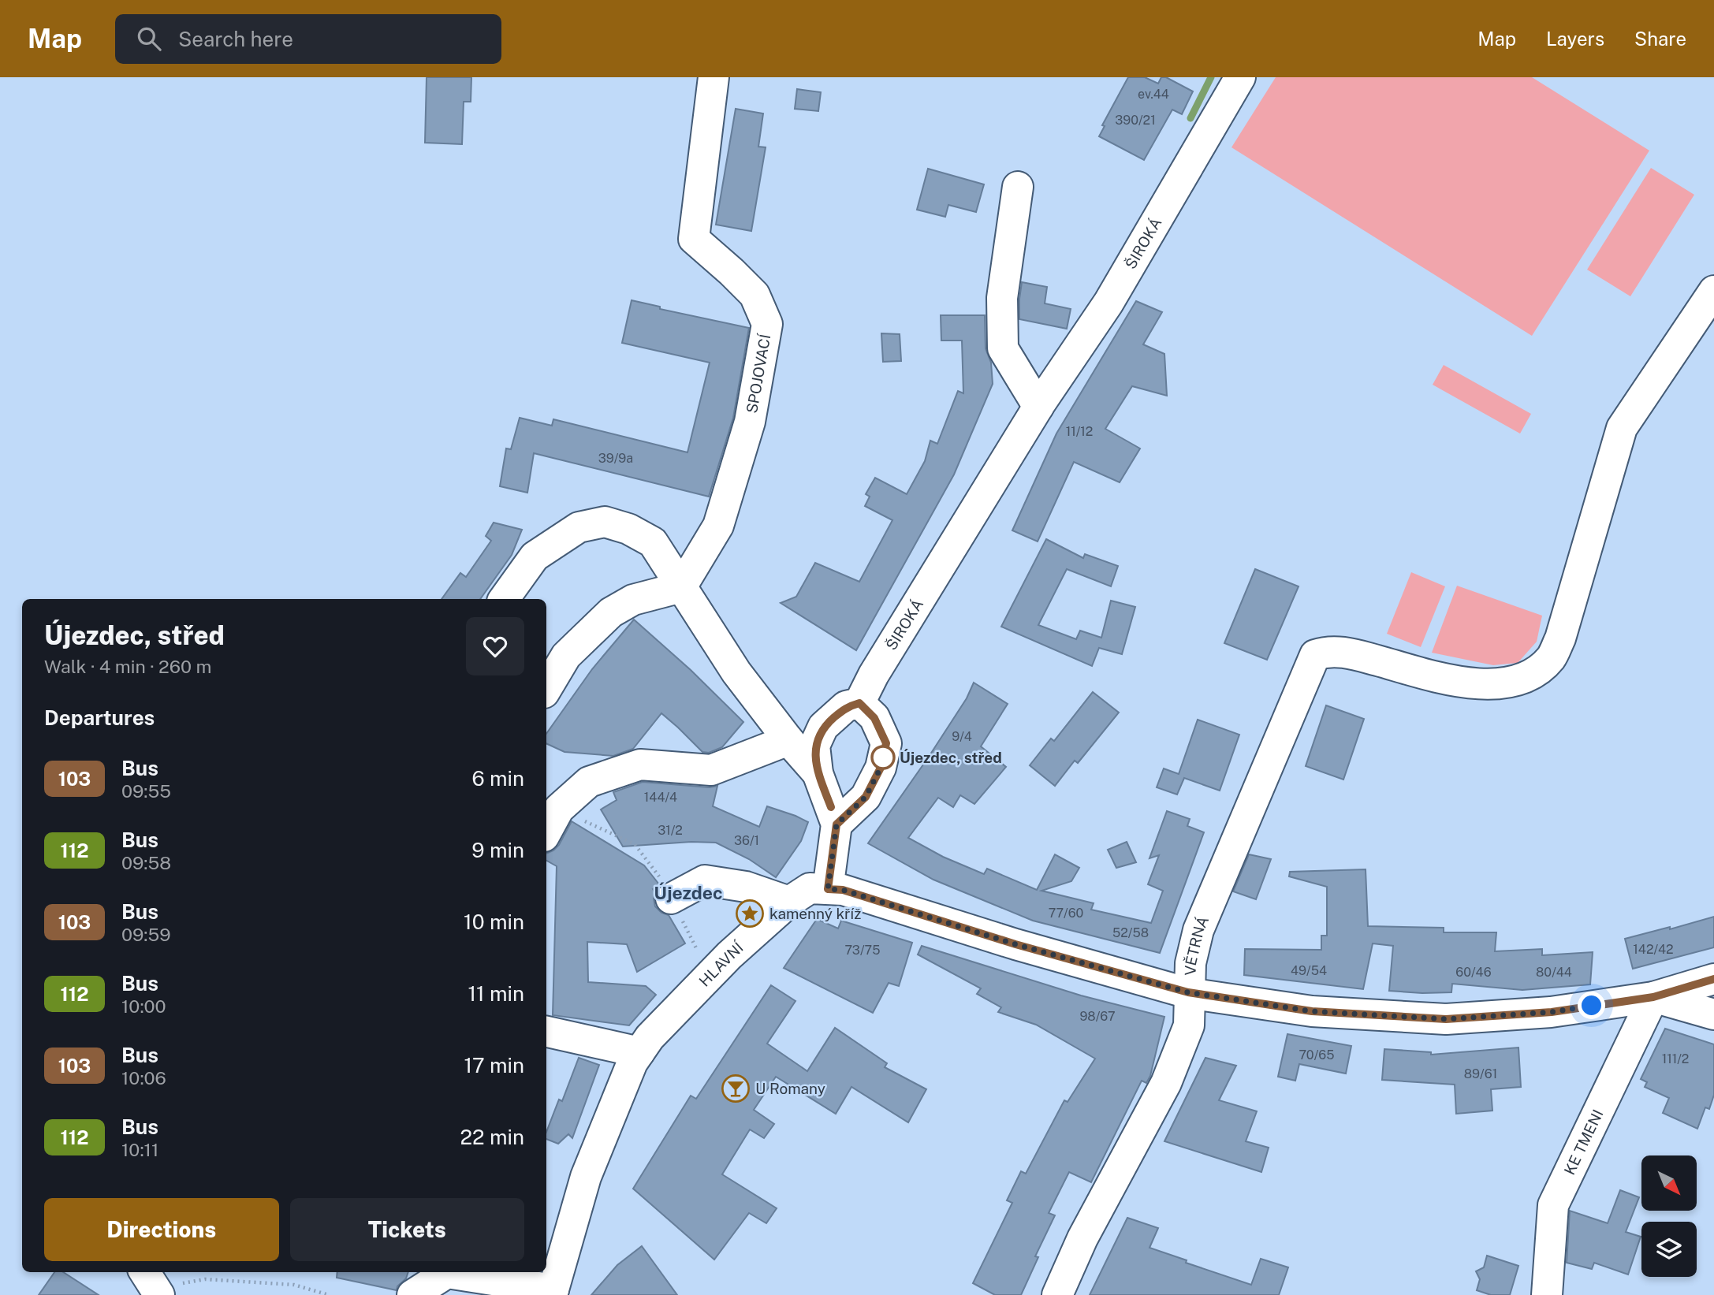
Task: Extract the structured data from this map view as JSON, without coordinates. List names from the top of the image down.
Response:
{
  "streets": {
    "street": [
      "ŠIROKÁ",
      "SPOJOVACÍ",
      "VĚTRNÁ",
      "HLAVNÍ",
      "KE TMENI"
    ]
  },
  "crossings": [
    ["VĚTRNÁ", "HLAVNÍ"],
    ["HLAVNÍ", "KE TMENI"]
  ],
  "districts": ["Újezdec"],
  "places": {
    "other": ["Újezdec, střed"],
    "place": ["kamenný kříž"],
    "bar": ["U Romany"]
  },
  "lines": ["bus line 103"],
  "house_numbers": [
    "ev.44",
    "390/21",
    "11/12",
    "39/9a",
    "9/4",
    "144/4",
    "31/2",
    "36/1",
    "77/60",
    "52/58",
    "142/42",
    "73/75",
    "49/54",
    "60/46",
    "80/44",
    "98/67",
    "70/65",
    "111/2",
    "89/61"
  ],
  "north": "bottom right",
  "page": {
    "header": "Map",
    "search": "Search here",
    "nav": ["Map", "Layers", "Share"],
    "heading": [
      ["Újezdec, střed", "Walk · 4 min · 260 m"],
      "Departures"
    ],
    "list": [
      {
        "mark": "103",
        "name": "Bus",
        "note": "09:55",
        "value": "6 min"
      },
      {
        "mark": "112",
        "name": "Bus",
        "note": "09:58",
        "value": "9 min"
      },
      {
        "mark": "103",
        "name": "Bus",
        "note": "09:59",
        "value": "10 min"
      },
      {
        "mark": "112",
        "name": "Bus",
        "note": "10:00",
        "value": "11 min"
      },
      {
        "mark": "103",
        "name": "Bus",
        "note": "10:06",
        "value": "17 min"
      },
      {
        "mark": "112",
        "name": "Bus",
        "note": "10:11",
        "value": "22 min"
      }
    ],
    "buttons": ["Directions", "Tickets"]
  }
}
